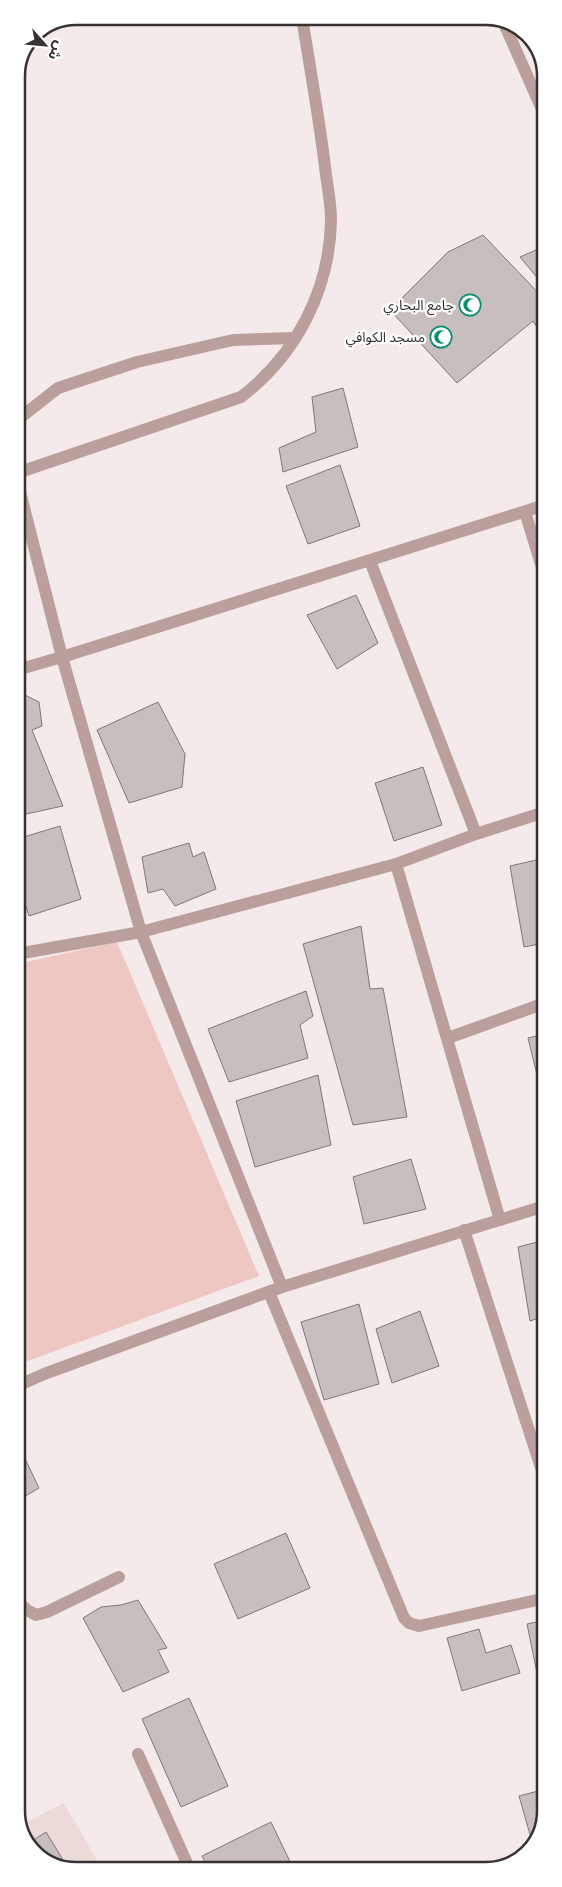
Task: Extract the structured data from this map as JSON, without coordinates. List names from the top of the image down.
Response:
{
  "places": {
    "mosque": ["جامع البحاري", "مسجد الكوافي"]
  },
  "north": "bottom right"
}
